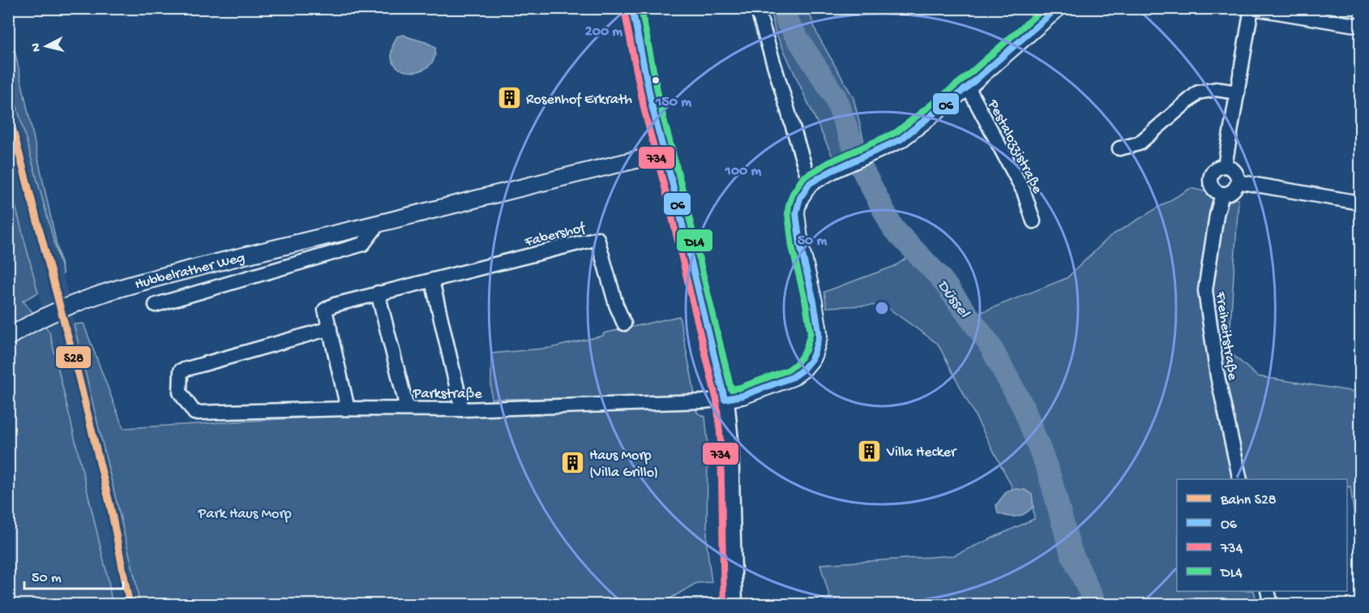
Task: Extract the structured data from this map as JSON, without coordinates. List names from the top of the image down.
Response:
{
  "streets": {
    "street": [
      "Pestalozzistraße",
      "Fabershof",
      "Hubbelrather Weg",
      "Freiheitstraße",
      "Parkstraße"
    ]
  },
  "crossings": [
    ["Fabershof", "Parkstraße"]
  ],
  "water": ["Düssel"],
  "parks": ["Park Haus Morp"],
  "places": {
    "building": ["Rosenhof Erkrath", "Villa Hecker", "Haus Morp (Villa Grillo)"]
  },
  "lines": [
    "transit line O6",
    "transit line DL4",
    "transit line 734",
    "rail line S28"
  ],
  "legend": [
    "Bahn S28",
    "O6",
    "734",
    "DL4"
  ],
  "scale_bar": "50 m",
  "north": "left",
  "rings": [
    "200 m",
    "150 m",
    "100 m",
    "50 m"
  ]
}
